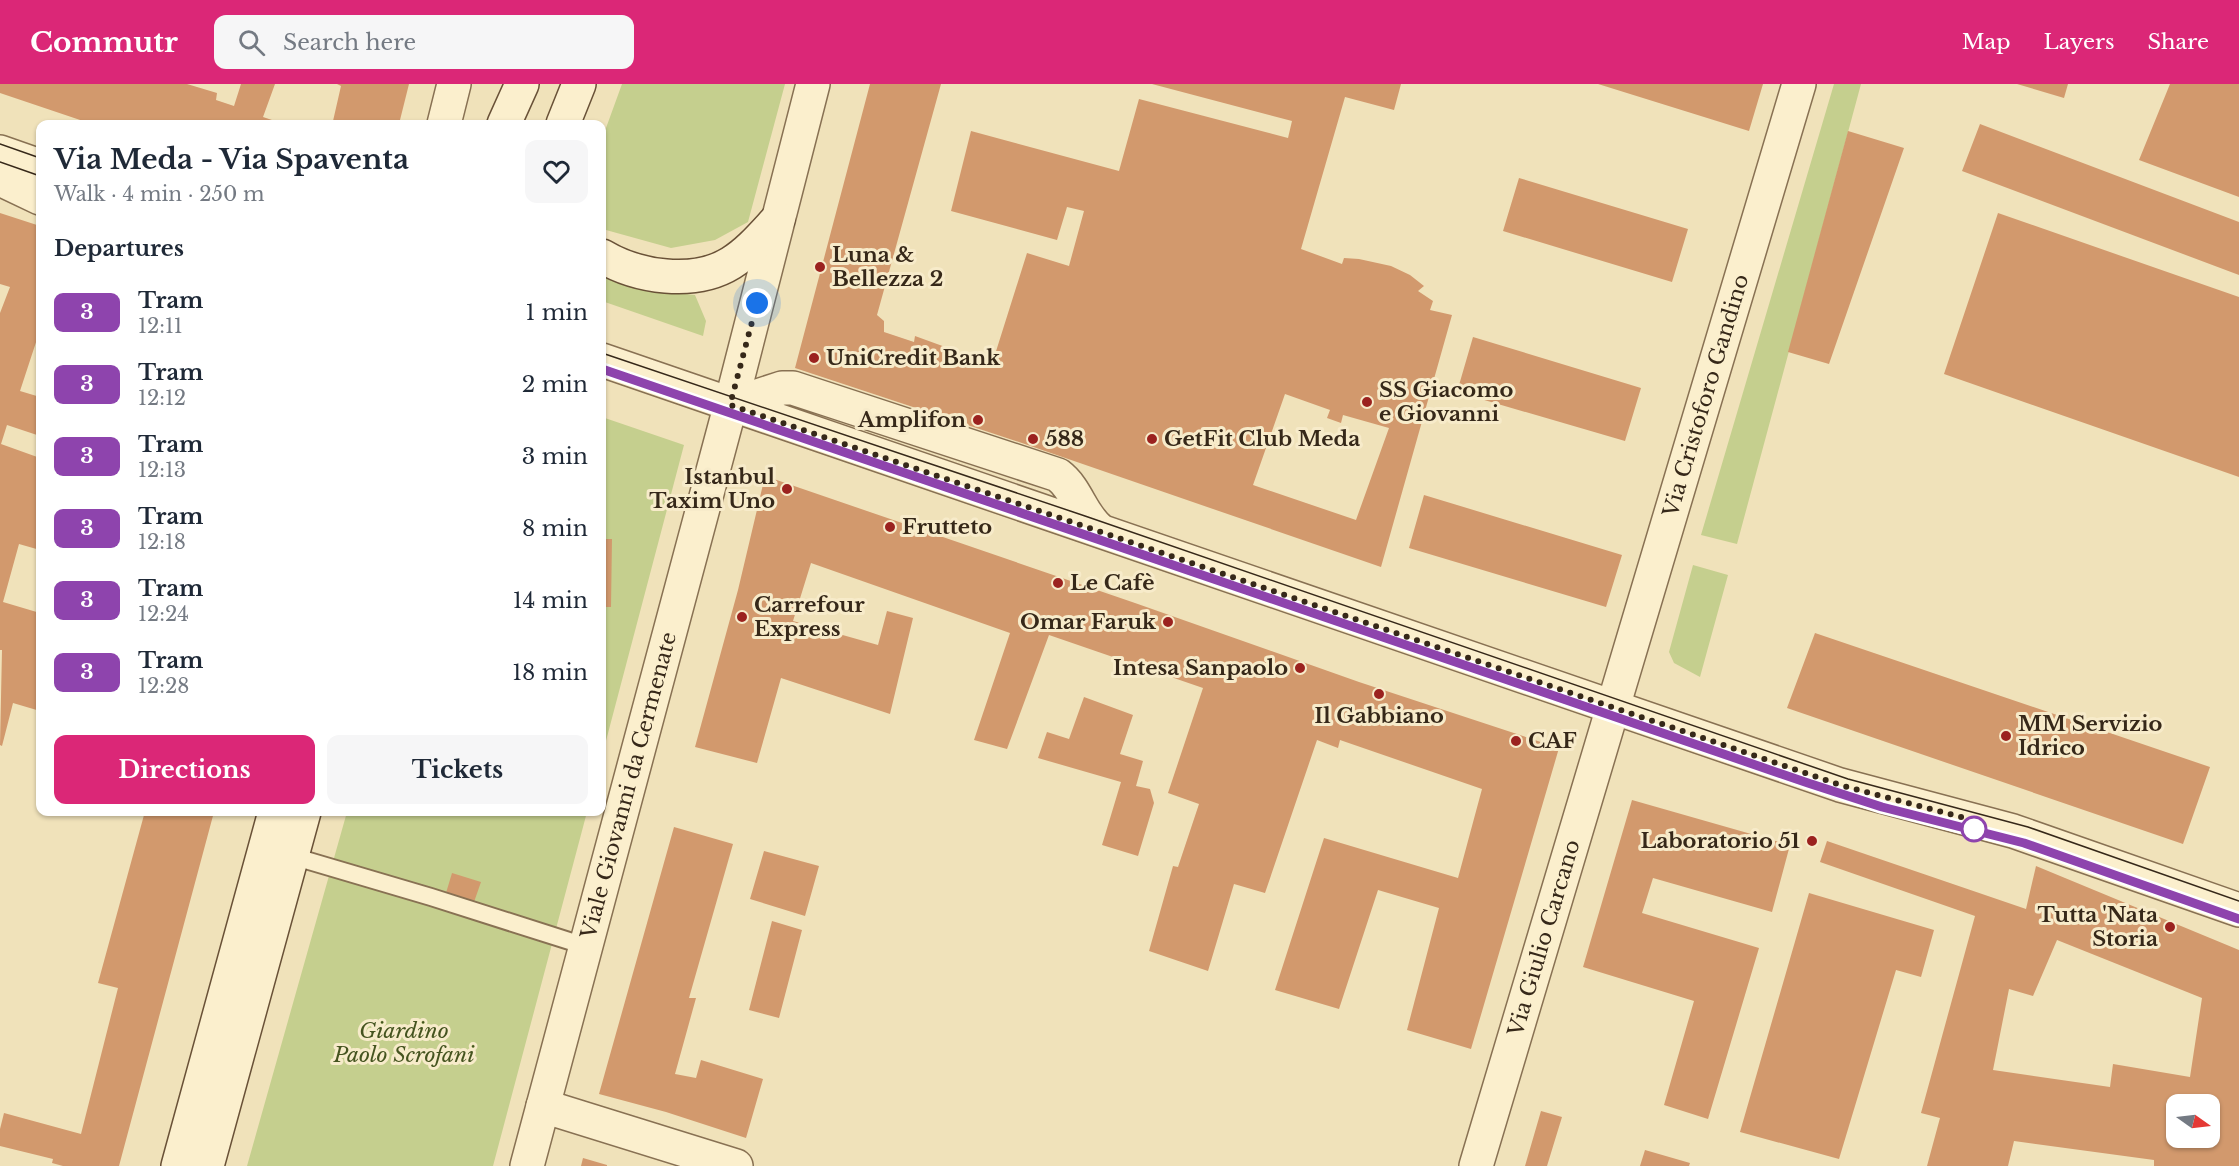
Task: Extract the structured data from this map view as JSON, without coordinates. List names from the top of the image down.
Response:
{
  "streets": {
    "street": ["Via Cristoforo Gandino", "Viale Giovanni da Cermenate", "Via Giulio Carcano"]
  },
  "crossings": [
    ["Via Cristoforo Gandino", "Via Giulio Carcano"]
  ],
  "parks": ["Giardino Paolo Scrofani"],
  "places": [
    "Luna & Bellezza 2",
    "UniCredit Bank",
    "SS Giacomo e Giovanni",
    "Amplifon",
    "588",
    "GetFit Club Meda",
    "Istanbul Taxim Uno",
    "Frutteto",
    "Le Cafè",
    "Carrefour Express",
    "Omar Faruk",
    "Intesa Sanpaolo",
    "Il Gabbiano",
    "MM Servizio Idrico",
    "CAF",
    "Laboratorio 51",
    "Tutta 'Nata Storia"
  ],
  "lines": ["tram line 3"],
  "north": "right",
  "page": {
    "header": "Commutr",
    "search": "Search here",
    "nav": ["Map", "Layers", "Share"],
    "heading": [
      ["Via Meda - Via Spaventa", "Walk · 4 min · 250 m"],
      "Departures"
    ],
    "list": [
      {
        "mark": "3",
        "name": "Tram",
        "note": "12:11",
        "value": "1 min"
      },
      {
        "mark": "3",
        "name": "Tram",
        "note": "12:12",
        "value": "2 min"
      },
      {
        "mark": "3",
        "name": "Tram",
        "note": "12:13",
        "value": "3 min"
      },
      {
        "mark": "3",
        "name": "Tram",
        "note": "12:18",
        "value": "8 min"
      },
      {
        "mark": "3",
        "name": "Tram",
        "note": "12:24",
        "value": "14 min"
      },
      {
        "mark": "3",
        "name": "Tram",
        "note": "12:28",
        "value": "18 min"
      }
    ],
    "buttons": ["Directions", "Tickets"]
  }
}
